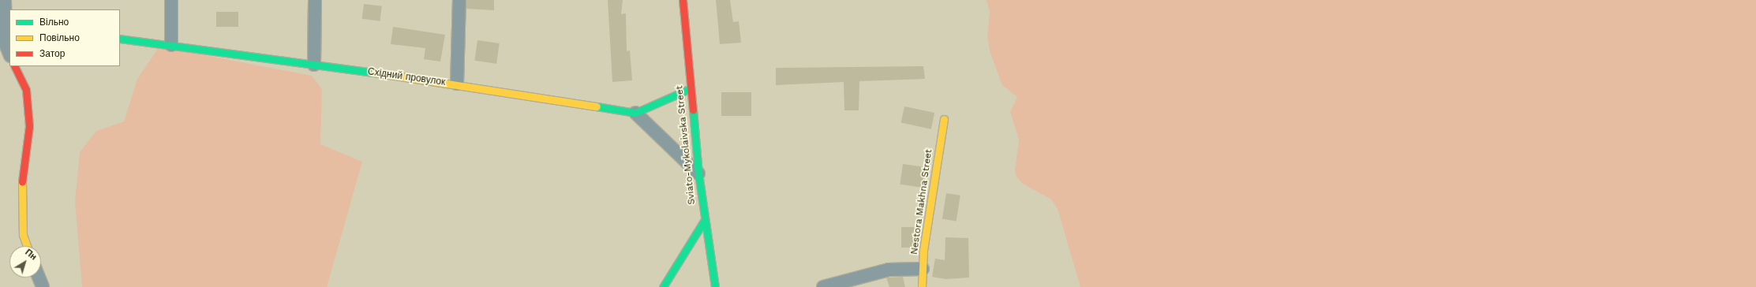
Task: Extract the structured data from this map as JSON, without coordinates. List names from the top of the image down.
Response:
{
  "streets": {
    "street": ["Східний провулок", "Sviato-Mykolaivska Street", "Nestora Makhna Street"]
  },
  "legend": ["Вільно", "Повільно", "Затор"],
  "north": "top right"
}
